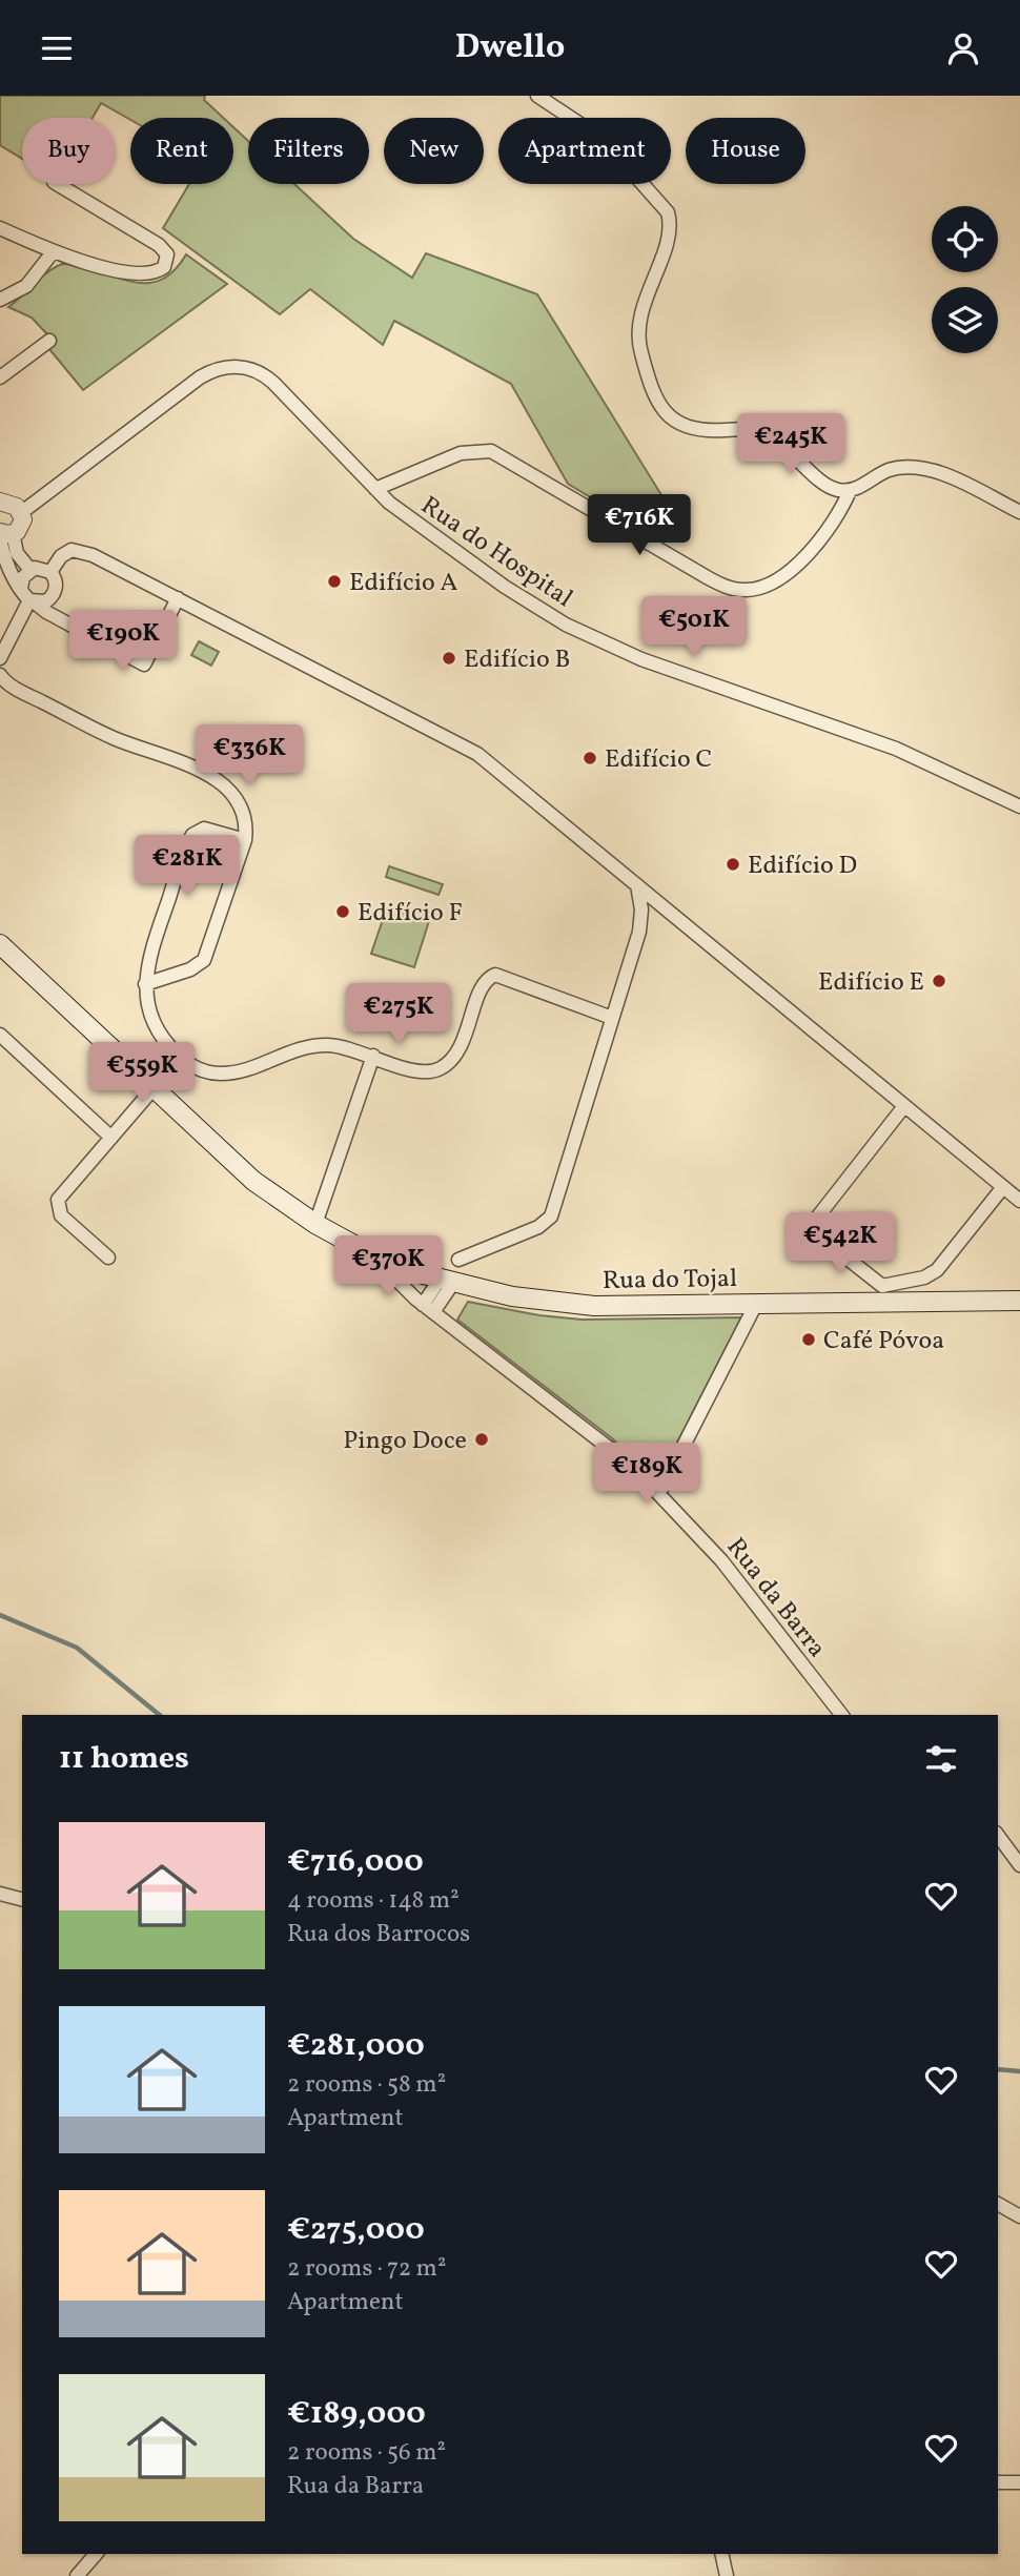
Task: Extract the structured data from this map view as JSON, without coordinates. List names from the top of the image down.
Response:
{
  "streets": {
    "main road": ["Rua do Tojal"],
    "street": ["Rua do Hospital", "Rua da Barra"]
  },
  "crossings": [
    ["Rua do Tojal", "Rua da Barra"]
  ],
  "places": [
    "Edifício A",
    "Edifício B",
    "Edifício C",
    "Edifício D",
    "Edifício F",
    "Edifício E",
    "Café Póvoa",
    "Pingo Doce"
  ],
  "page": {
    "header": "Dwello",
    "chip": [
      "Buy",
      "Rent",
      "Filters",
      "New",
      "Apartment",
      "House"
    ],
    "price": [
      "€245K",
      "€716K",
      "€501K",
      "€190K",
      "€336K",
      "€281K",
      "€275K",
      "€559K",
      "€542K",
      "€370K",
      "€189K"
    ],
    "heading": "11 homes",
    "list": [
      {
        "name": "€716,000",
        "note": "4 rooms · 148 m² · Rua dos Barrocos"
      },
      {
        "name": "€281,000",
        "note": "2 rooms · 58 m² · Apartment"
      },
      {
        "name": "€275,000",
        "note": "2 rooms · 72 m² · Apartment"
      },
      {
        "name": "€189,000",
        "note": "2 rooms · 56 m² · Rua da Barra"
      }
    ]
  }
}
